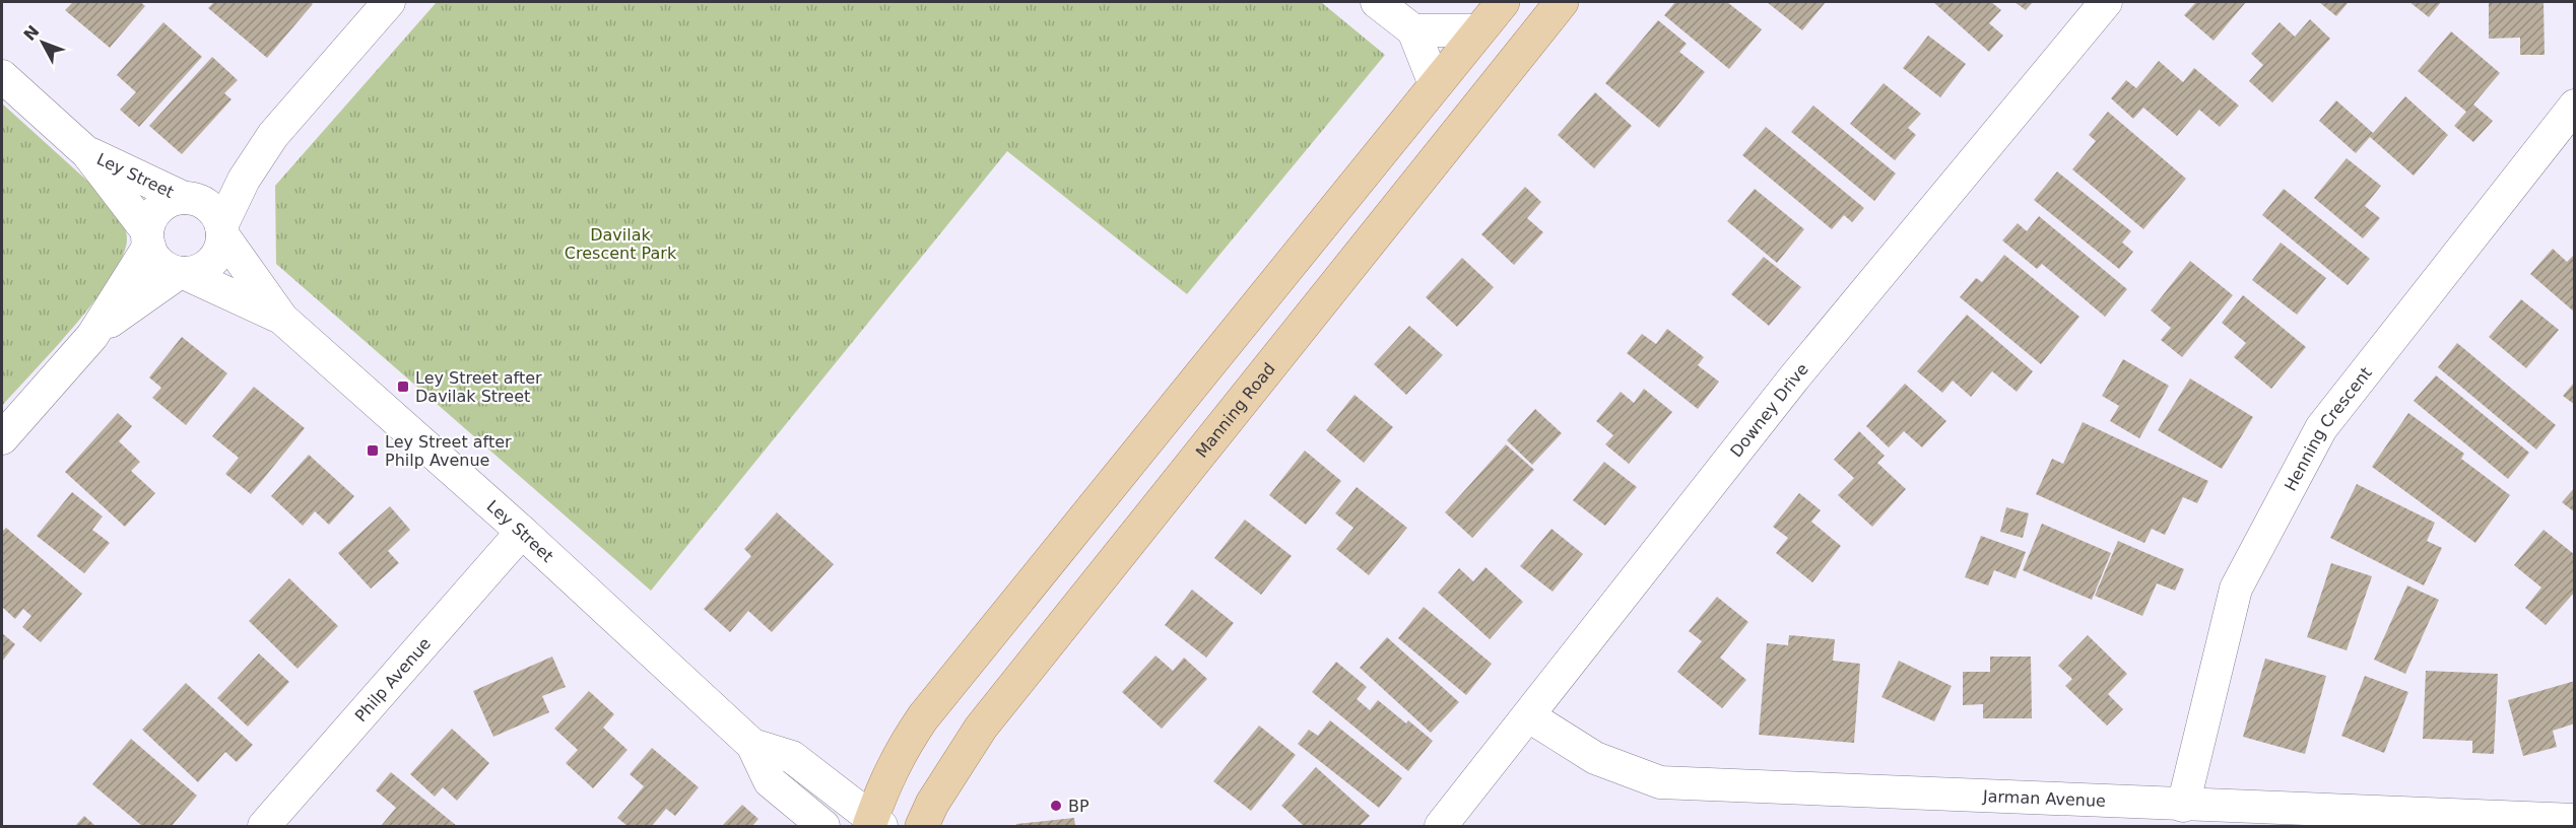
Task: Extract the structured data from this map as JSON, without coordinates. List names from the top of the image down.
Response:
{
  "streets": {
    "main road": ["Manning Road"],
    "street": [
      "Ley Street",
      "Downey Drive",
      "Henning Crescent",
      "Philp Avenue",
      "Jarman Avenue"
    ]
  },
  "crossings": [
    ["Ley Street", "Philp Avenue"],
    ["Downey Drive", "Jarman Avenue"],
    ["Henning Crescent", "Jarman Avenue"]
  ],
  "parks": ["Davilak Crescent Park"],
  "places": {
    "transit": ["Ley Street after Davilak Street", "Ley Street after Philp Avenue"],
    "other": ["BP"]
  },
  "north": "top left"
}
